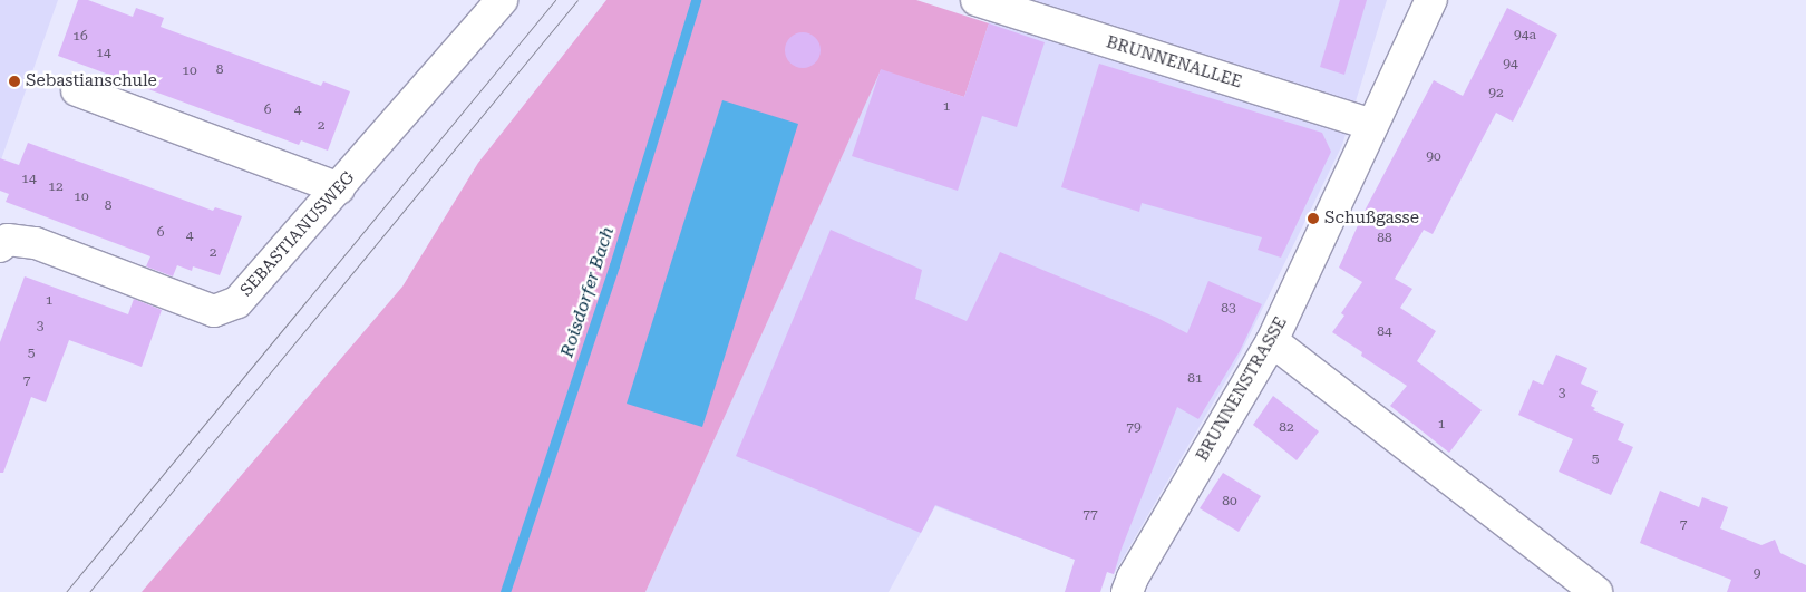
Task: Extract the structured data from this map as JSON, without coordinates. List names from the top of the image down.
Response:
{
  "streets": {
    "street": ["BRUNNENALLEE", "SEBASTIANUSWEG", "BRUNNENSTRASSE"]
  },
  "crossings": [
    ["BRUNNENALLEE", "BRUNNENSTRASSE"]
  ],
  "water": ["Roisdorfer Bach"],
  "places": ["Sebastianschule", "Schußgasse"],
  "house_numbers": [
    "94a",
    "16",
    "14",
    "94",
    "8",
    "10",
    "92",
    "1",
    "6",
    "4",
    "2",
    "90",
    "14",
    "12",
    "10",
    "8",
    "6",
    "4",
    "88",
    "2",
    "1",
    "83",
    "3",
    "84",
    "5",
    "81",
    "7",
    "3",
    "1",
    "79",
    "82",
    "5",
    "80",
    "77",
    "7",
    "9"
  ]
}
